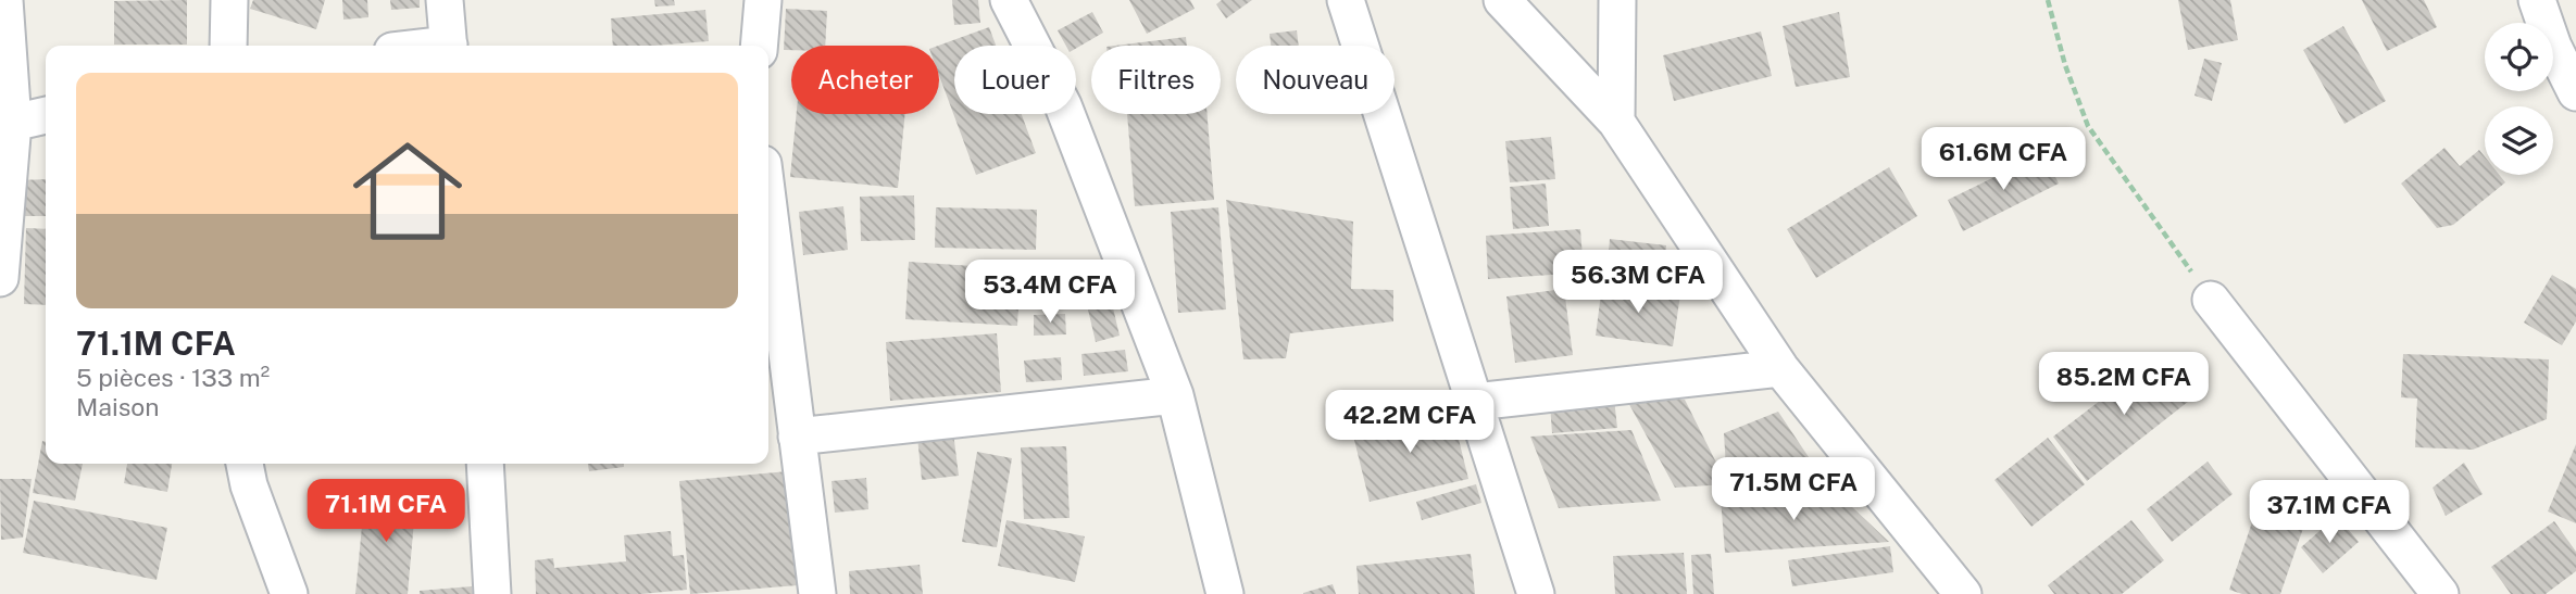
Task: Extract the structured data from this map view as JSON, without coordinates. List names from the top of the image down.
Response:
{
  "page": {
    "chip": [
      "Acheter",
      "Louer",
      "Filtres",
      "Nouveau"
    ],
    "list": [
      {
        "name": "71.1M CFA",
        "note": "5 pièces · 133 m² · Maison"
      }
    ],
    "price": [
      "61.6M CFA",
      "56.3M CFA",
      "53.4M CFA",
      "85.2M CFA",
      "42.2M CFA",
      "71.5M CFA",
      "71.1M CFA",
      "37.1M CFA"
    ]
  }
}
